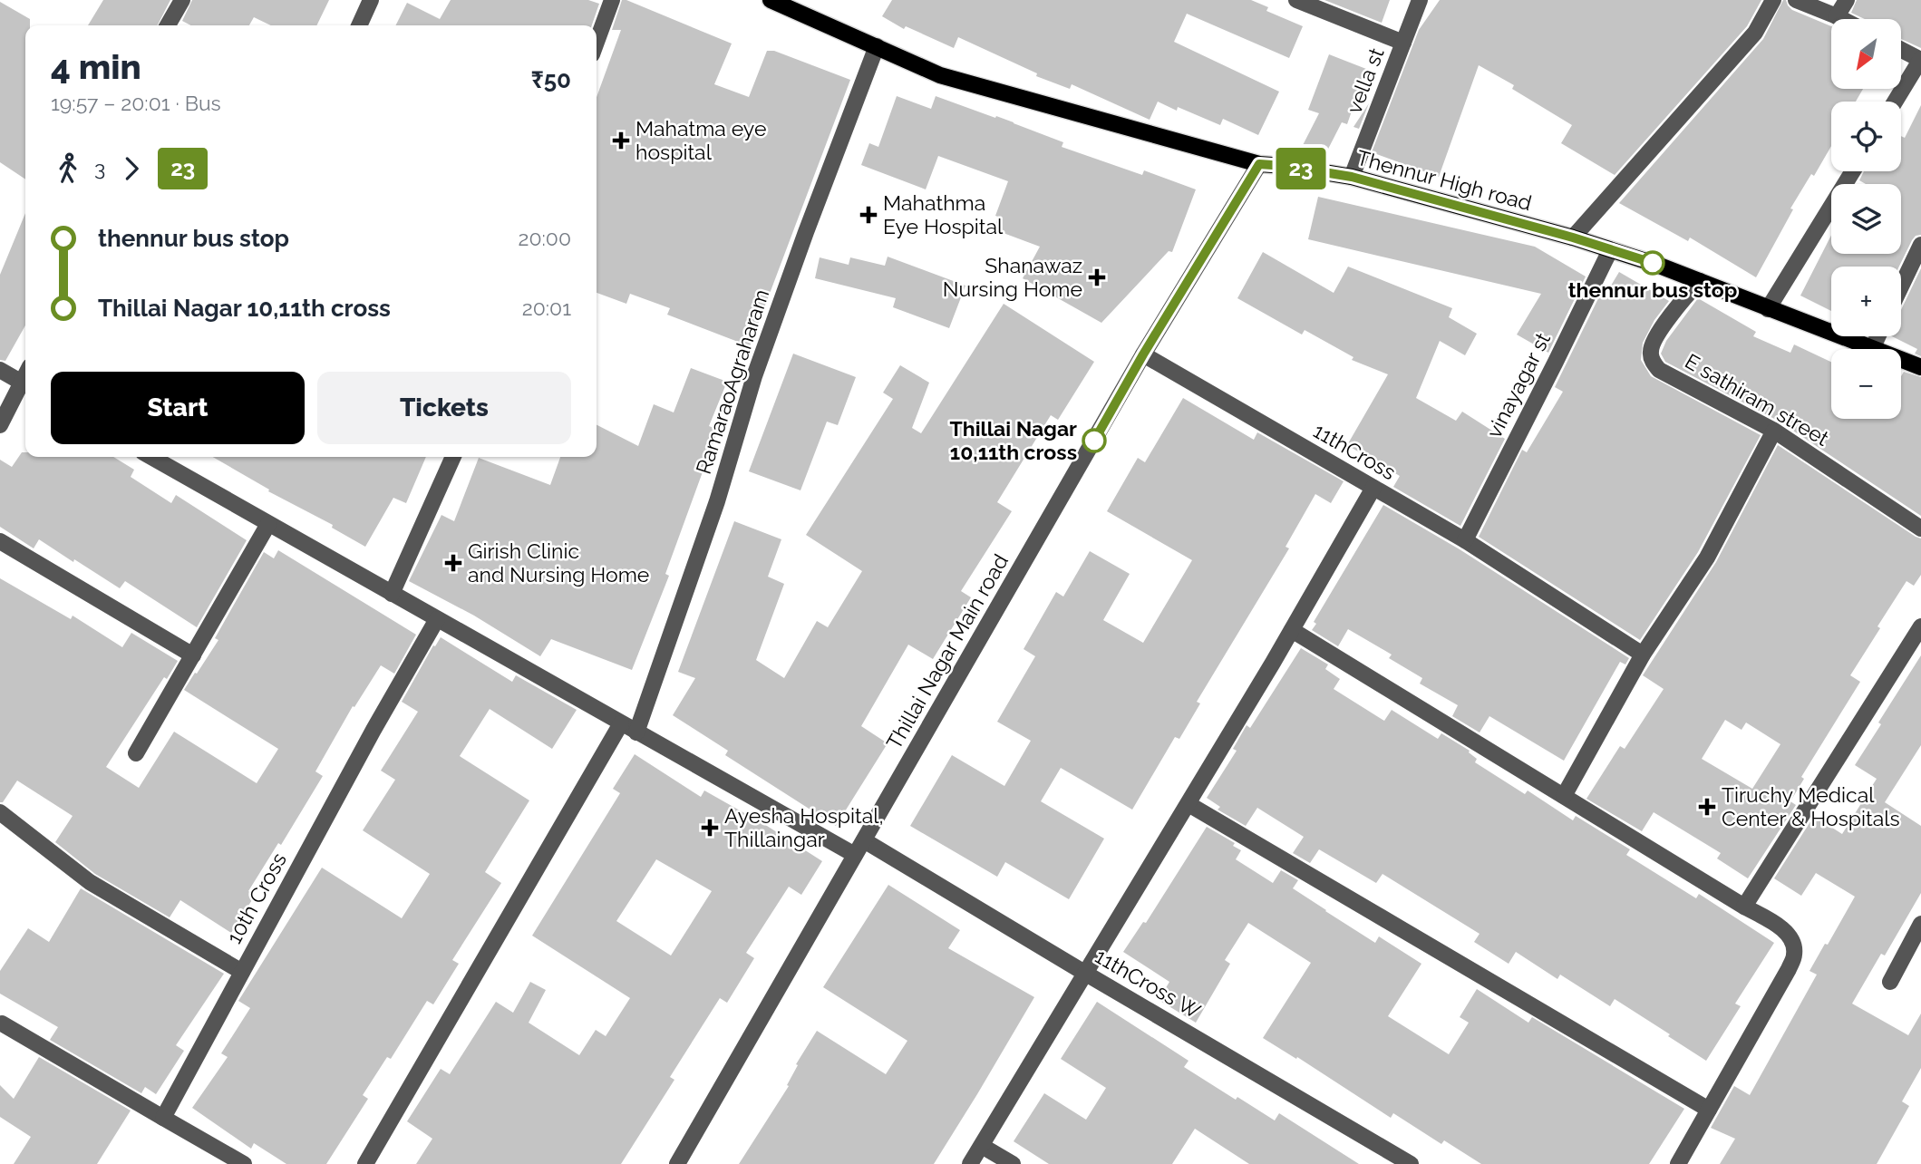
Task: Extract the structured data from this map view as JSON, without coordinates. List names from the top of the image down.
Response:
{
  "streets": {
    "main road": ["Thennur High road"],
    "street": [
      "vella st",
      "RamaraoAgraharam",
      "vinayagar st",
      "E sathiram street",
      "11thCross",
      "Thillai Nagar Main road",
      "10th Cross",
      "11thCross W"
    ]
  },
  "crossings": [
    ["vella st", "Thennur High road"],
    ["Thennur High road", "RamaraoAgraharam"],
    ["Thennur High road", "vinayagar st"],
    ["Thennur High road", "E sathiram street"],
    ["Thennur High road", "Thillai Nagar Main road"],
    ["vinayagar st", "11thCross"],
    ["11thCross", "Thillai Nagar Main road"],
    ["Thillai Nagar Main road", "11thCross W"]
  ],
  "places": {
    "health": [
      "Mahatma eye hospital",
      "Mahathma Eye Hospital",
      "Shanawaz Nursing Home",
      "Girish Clinic and Nursing Home",
      "Tiruchy Medical Center & Hospitals",
      "Ayesha Hospital, Thillaingar"
    ],
    "other": ["thennur bus stop", "Thillai Nagar 10,11th cross"]
  },
  "lines": ["bus line 23"],
  "north": "bottom left",
  "page": {
    "on_map": "23",
    "map_buttons": ["+", "−"],
    "heading": ["4 min", "19:57 – 20:01 · Bus", "₹50"],
    "legs": ["3", "23"],
    "list": [
      {
        "name": "thennur bus stop",
        "value": "20:00"
      },
      {
        "name": "Thillai Nagar 10,11th cross",
        "value": "20:01"
      }
    ],
    "buttons": ["Start", "Tickets"]
  }
}
